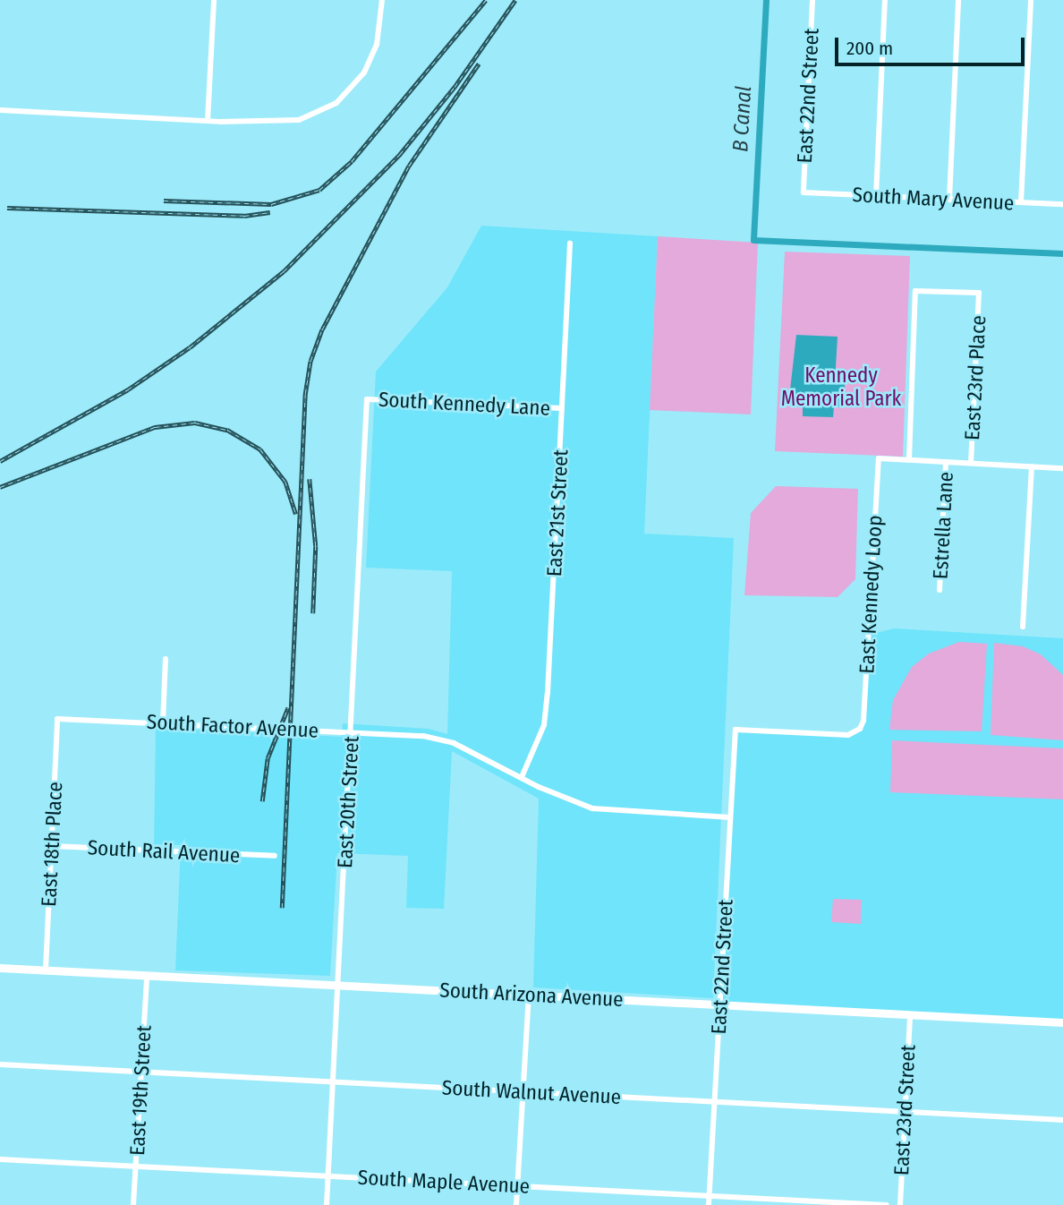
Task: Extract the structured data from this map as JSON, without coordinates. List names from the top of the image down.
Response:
{
  "streets": {
    "street": [
      "East 22nd Street",
      "South Mary Avenue",
      "East 23rd Place",
      "South Kennedy Lane",
      "East 21st Street",
      "Estrella Lane",
      "East Kennedy Loop",
      "South Factor Avenue",
      "East 20th Street",
      "East 18th Place",
      "South Rail Avenue",
      "South Arizona Avenue",
      "East 19th Street",
      "South Walnut Avenue",
      "East 23rd Street",
      "South Maple Avenue"
    ]
  },
  "crossings": [
    ["East 22nd Street", "South Mary Avenue"],
    ["East 22nd Street", "East Kennedy Loop"],
    ["East 22nd Street", "South Factor Avenue"],
    ["East 22nd Street", "South Arizona Avenue"],
    ["East 22nd Street", "South Walnut Avenue"],
    ["East 22nd Street", "South Maple Avenue"],
    ["East 23rd Place", "East Kennedy Loop"],
    ["South Kennedy Lane", "East 21st Street"],
    ["South Kennedy Lane", "East 20th Street"],
    ["East 21st Street", "South Factor Avenue"],
    ["South Factor Avenue", "East 20th Street"],
    ["South Factor Avenue", "East 18th Place"],
    ["East 20th Street", "South Arizona Avenue"],
    ["East 20th Street", "South Walnut Avenue"],
    ["East 20th Street", "South Maple Avenue"],
    ["East 18th Place", "South Rail Avenue"],
    ["East 18th Place", "South Arizona Avenue"],
    ["South Arizona Avenue", "East 19th Street"],
    ["South Arizona Avenue", "East 23rd Street"],
    ["East 19th Street", "South Walnut Avenue"],
    ["East 19th Street", "South Maple Avenue"],
    ["South Walnut Avenue", "East 23rd Street"]
  ],
  "water": ["B Canal"],
  "parks": ["Kennedy Memorial Park"],
  "scale_bar": "200 m"
}
